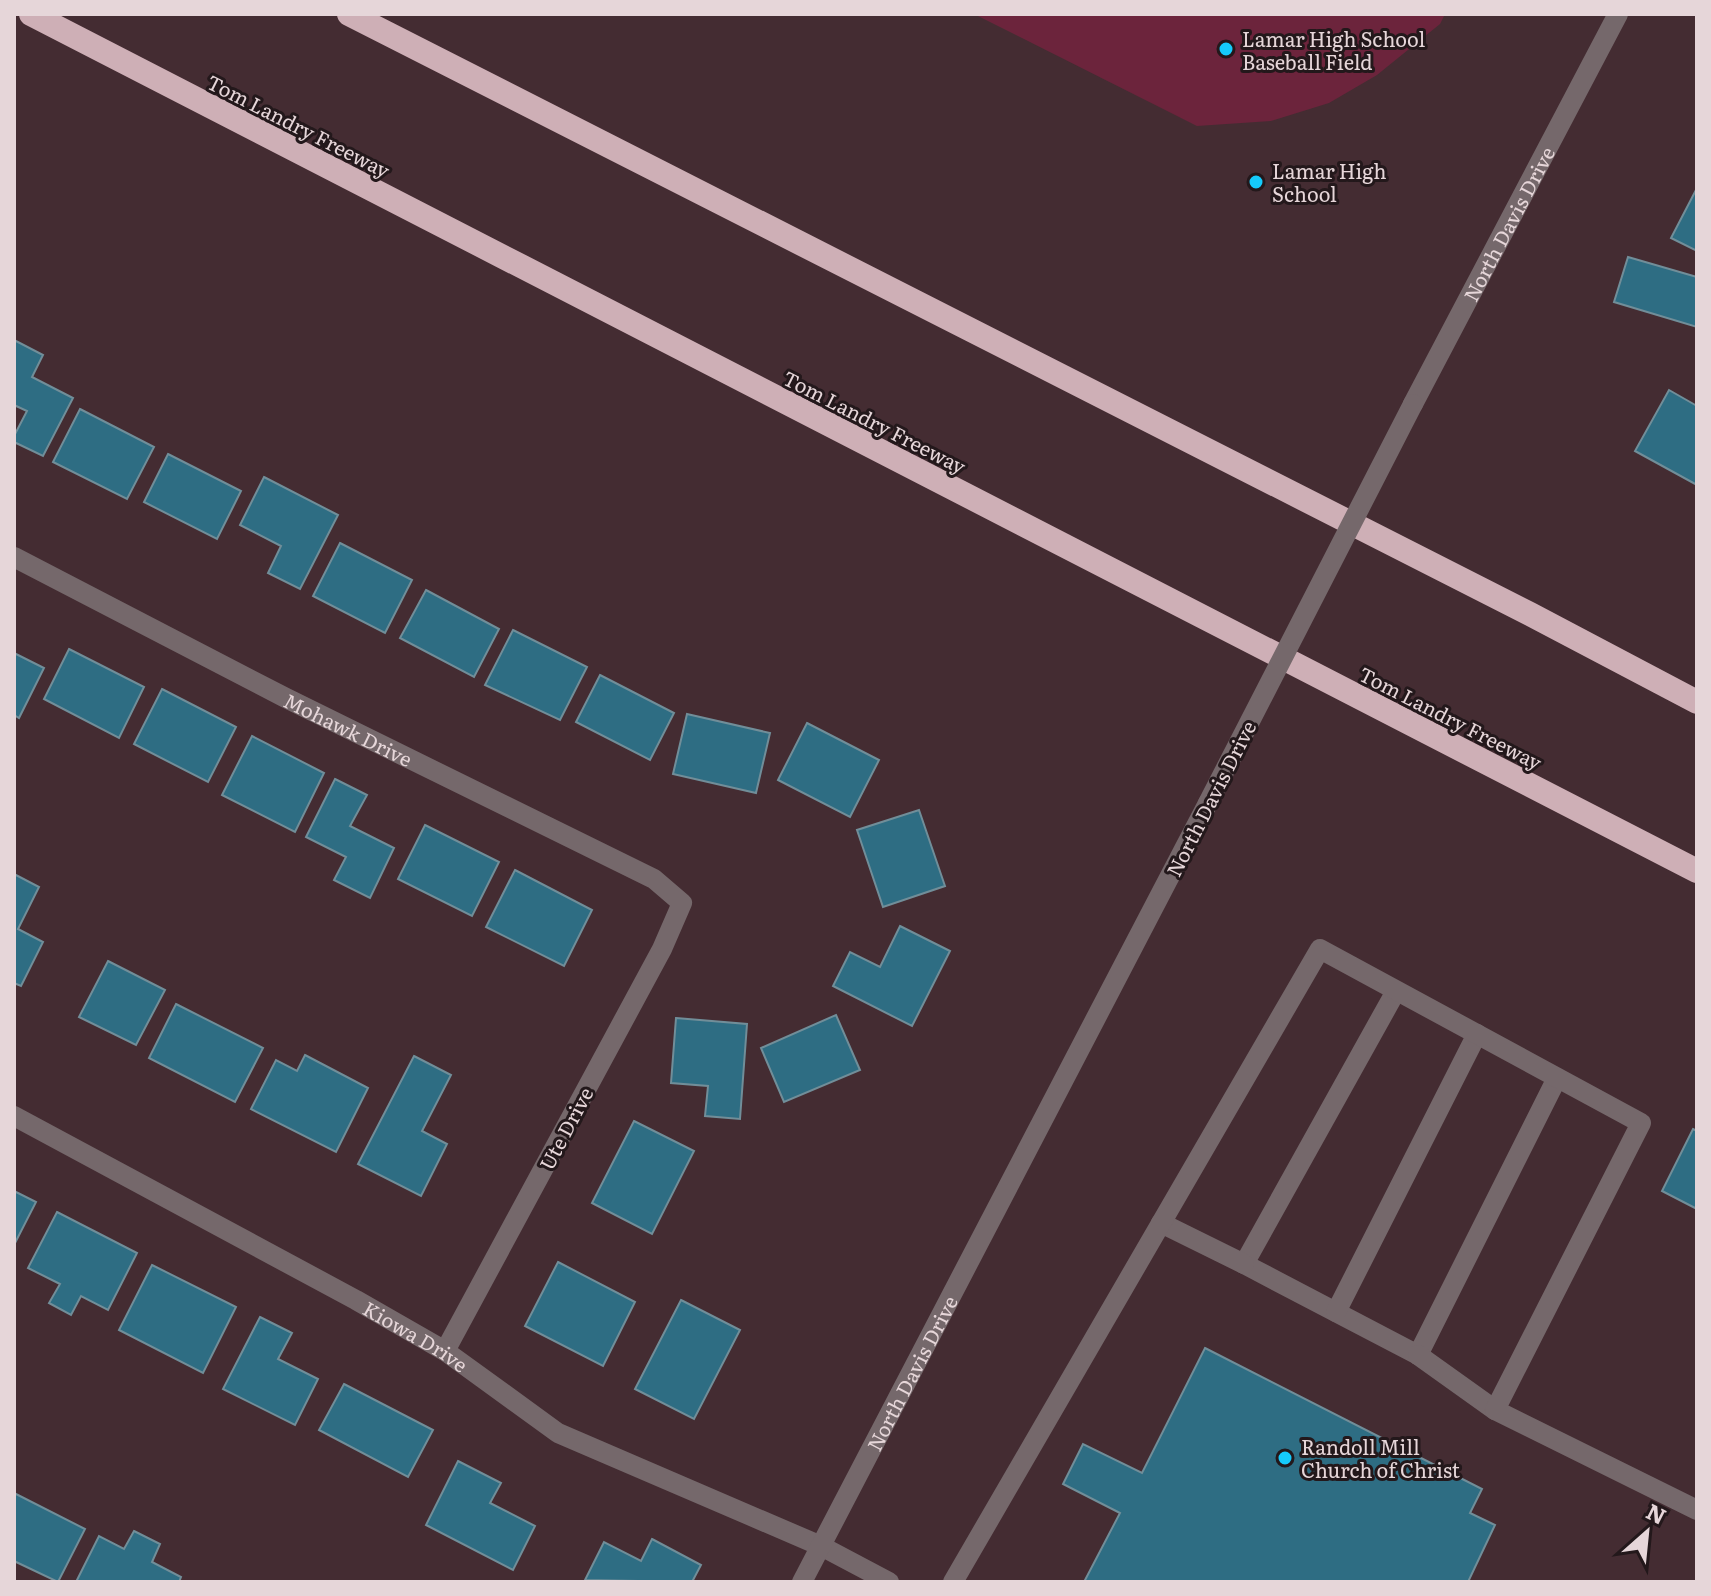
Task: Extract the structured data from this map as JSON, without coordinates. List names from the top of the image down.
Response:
{
  "streets": {
    "highway": ["Tom Landry Freeway"],
    "street": [
      "North Davis Drive",
      "Mohawk Drive",
      "Ute Drive",
      "Kiowa Drive"
    ]
  },
  "crossings": [
    ["North Davis Drive", "Kiowa Drive"],
    ["Mohawk Drive", "Ute Drive"],
    ["Ute Drive", "Kiowa Drive"]
  ],
  "places": ["Lamar High School Baseball Field", "Lamar High School", "Randoll Mill Church of Christ"],
  "north": "top right"
}
